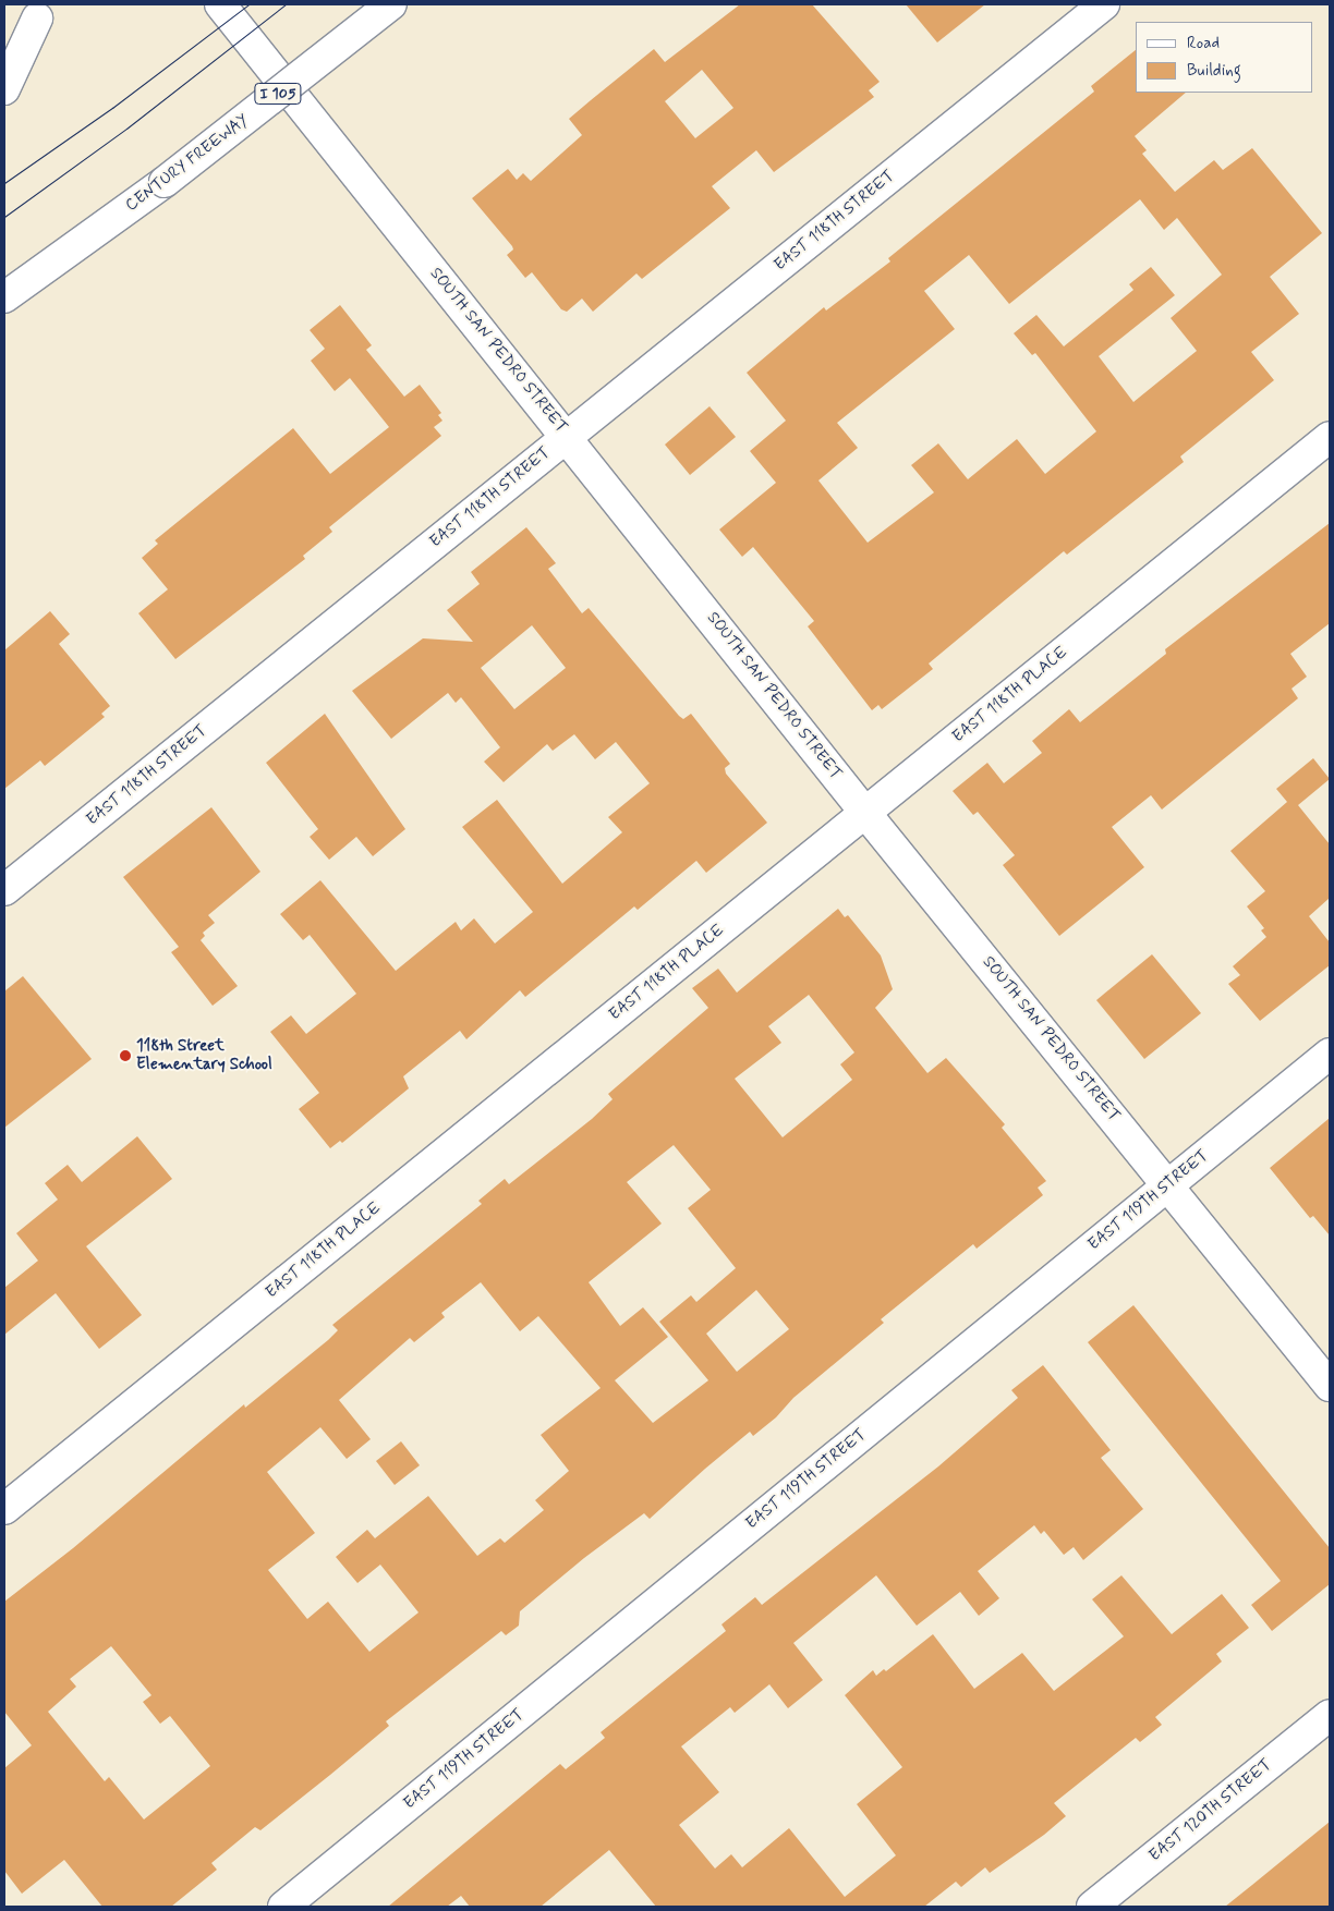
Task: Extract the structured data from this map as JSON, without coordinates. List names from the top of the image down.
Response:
{
  "streets": {
    "main road": [
      "I 105",
      "CENTURY FREEWAY",
      "EAST 118TH STREET",
      "SOUTH SAN PEDRO STREET",
      "EAST 118TH PLACE",
      "EAST 119TH STREET",
      "EAST 120TH STREET"
    ]
  },
  "crossings": [
    ["EAST 118TH STREET", "SOUTH SAN PEDRO STREET"],
    ["SOUTH SAN PEDRO STREET", "EAST 118TH PLACE"],
    ["SOUTH SAN PEDRO STREET", "EAST 119TH STREET"]
  ],
  "places": ["118th Street Elementary School"],
  "legend": ["Road", "Building"]
}
